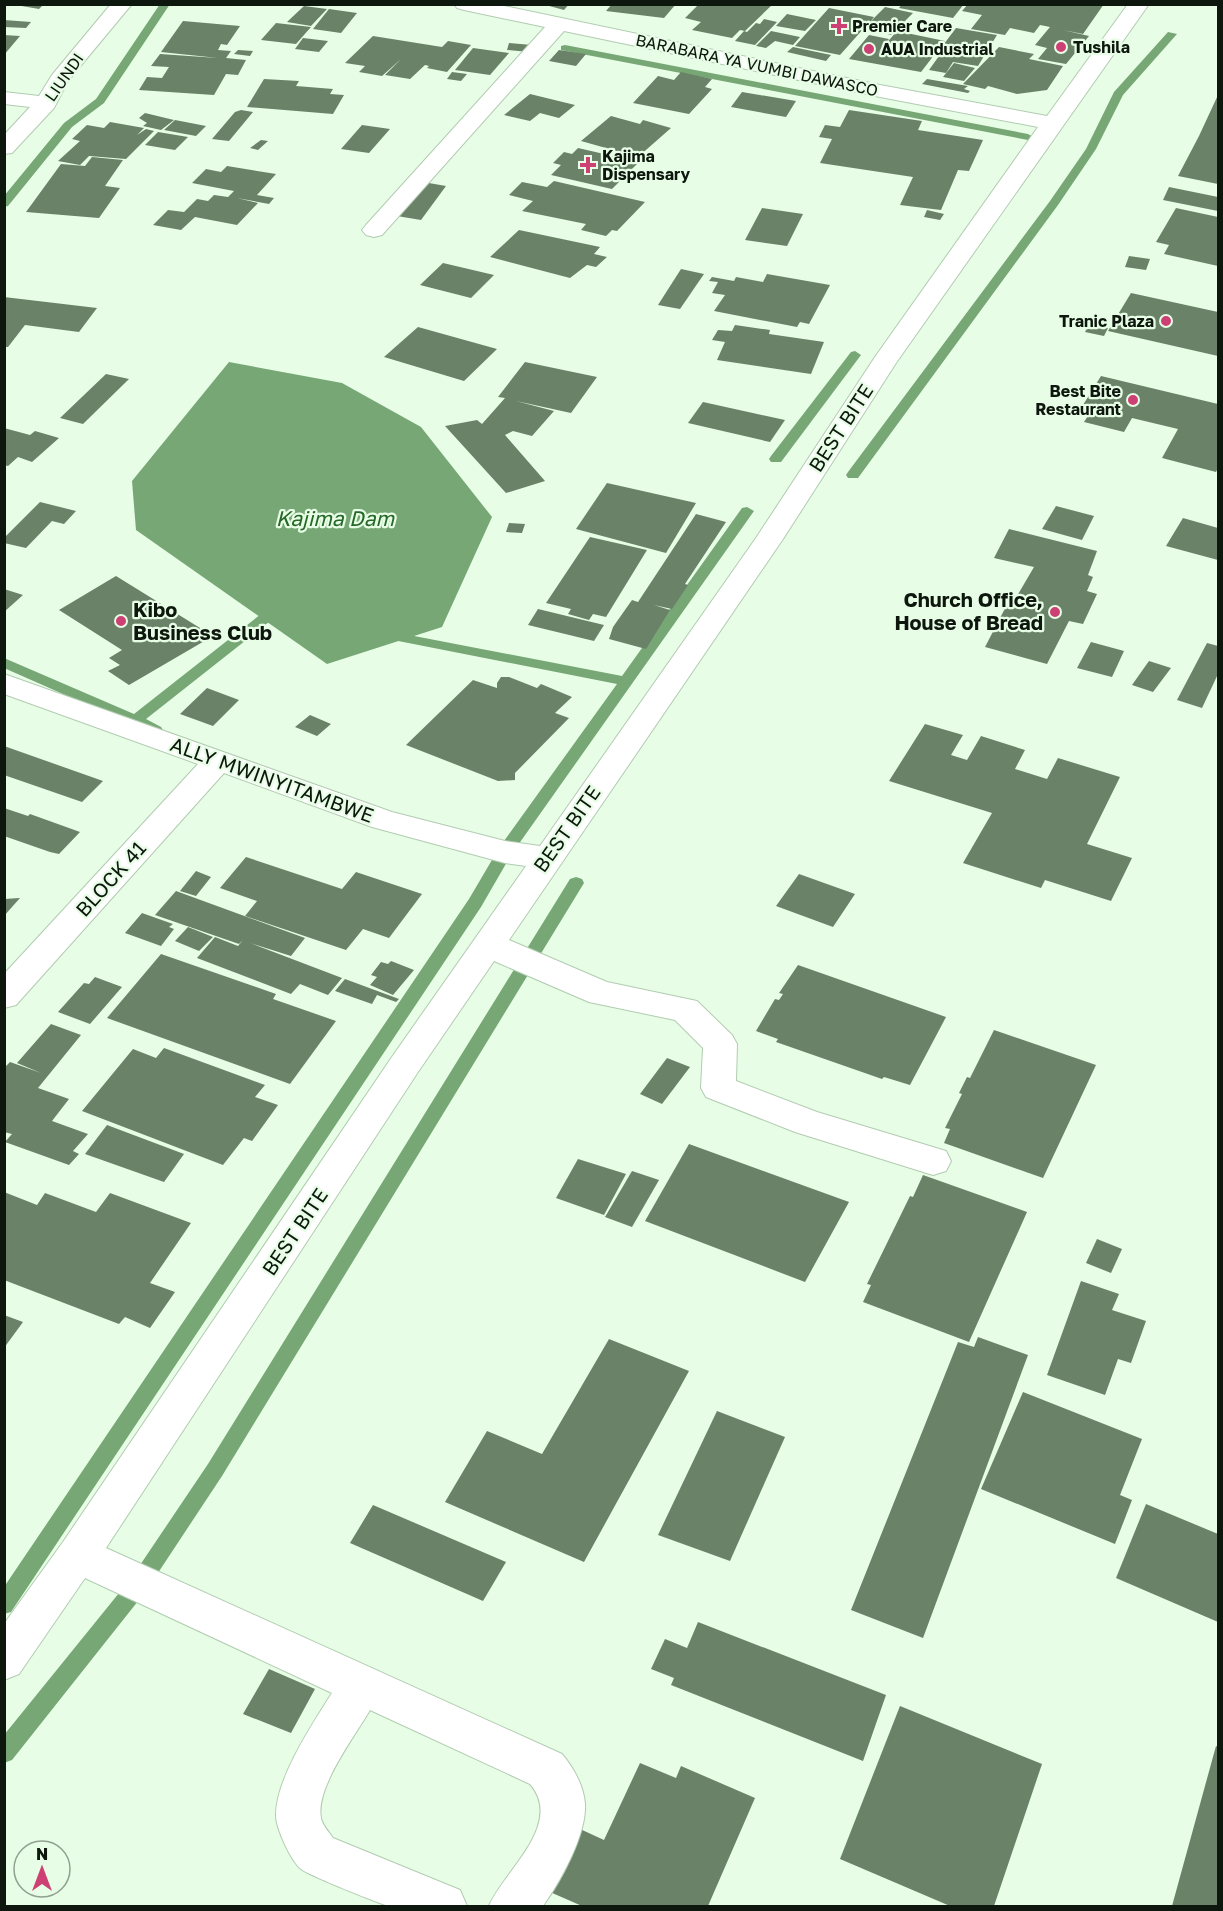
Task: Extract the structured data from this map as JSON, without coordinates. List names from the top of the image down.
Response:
{
  "streets": {
    "street": [
      "BARABARA YA VUMBI DAWASCO",
      "LIUNDI",
      "BEST BITE",
      "ALLY MWINYITAMBWE",
      "BLOCK 41"
    ]
  },
  "crossings": [
    ["BARABARA YA VUMBI DAWASCO", "BEST BITE"],
    ["BEST BITE", "ALLY MWINYITAMBWE"],
    ["ALLY MWINYITAMBWE", "BLOCK 41"]
  ],
  "water": ["Kajima Dam"],
  "places": {
    "health": ["Premier Care", "Kajima Dispensary"],
    "other": [
      "Tushila",
      "AUA Industrial",
      "Tranic Plaza",
      "Best Bite Restaurant",
      "Church Office, House of Bread",
      "Kibo Business Club"
    ]
  },
  "north": "top"
}
